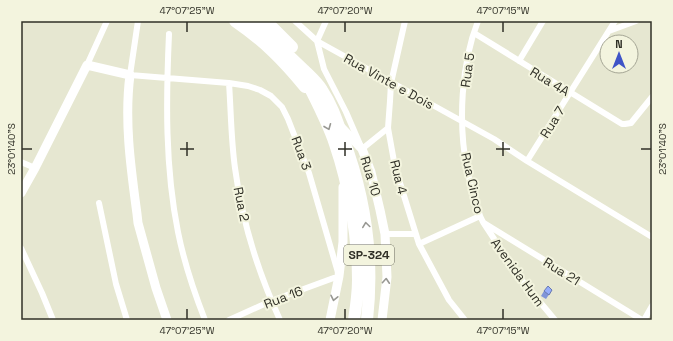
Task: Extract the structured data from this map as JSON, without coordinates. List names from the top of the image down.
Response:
{
  "streets": {
    "highway": ["SP-324"],
    "main road": ["Rua 3", "Rua 10"],
    "street": [
      "Rua 5",
      "Rua Vinte e Dois",
      "Rua 4A",
      "Rua 7",
      "Rua 4",
      "Rua Cinco",
      "Rua 2",
      "Rua 21",
      "Avenida Hum",
      "Rua 16"
    ]
  },
  "crossings": [
    ["Rua 5", "Rua Vinte e Dois"],
    ["Rua 5", "Rua 4A"],
    ["Rua 5", "Rua Cinco"],
    ["Rua Vinte e Dois", "Rua 7"],
    ["Rua Vinte e Dois", "Rua 10"],
    ["Rua Vinte e Dois", "Rua 4"],
    ["Rua Vinte e Dois", "Rua Cinco"],
    ["Rua 4A", "Rua 7"],
    ["Rua 3", "Rua 2"],
    ["Rua 3", "Rua 16"],
    ["Rua Cinco", "Rua 21"],
    ["Rua Cinco", "Avenida Hum"],
    ["Rua 2", "Rua 16"],
    ["Rua 21", "Avenida Hum"]
  ],
  "north": "top",
  "coordinates": [
    "47°07'25\"W",
    "47°07'20\"W",
    "47°07'15\"W",
    "23°01'40\"S"
  ]
}
